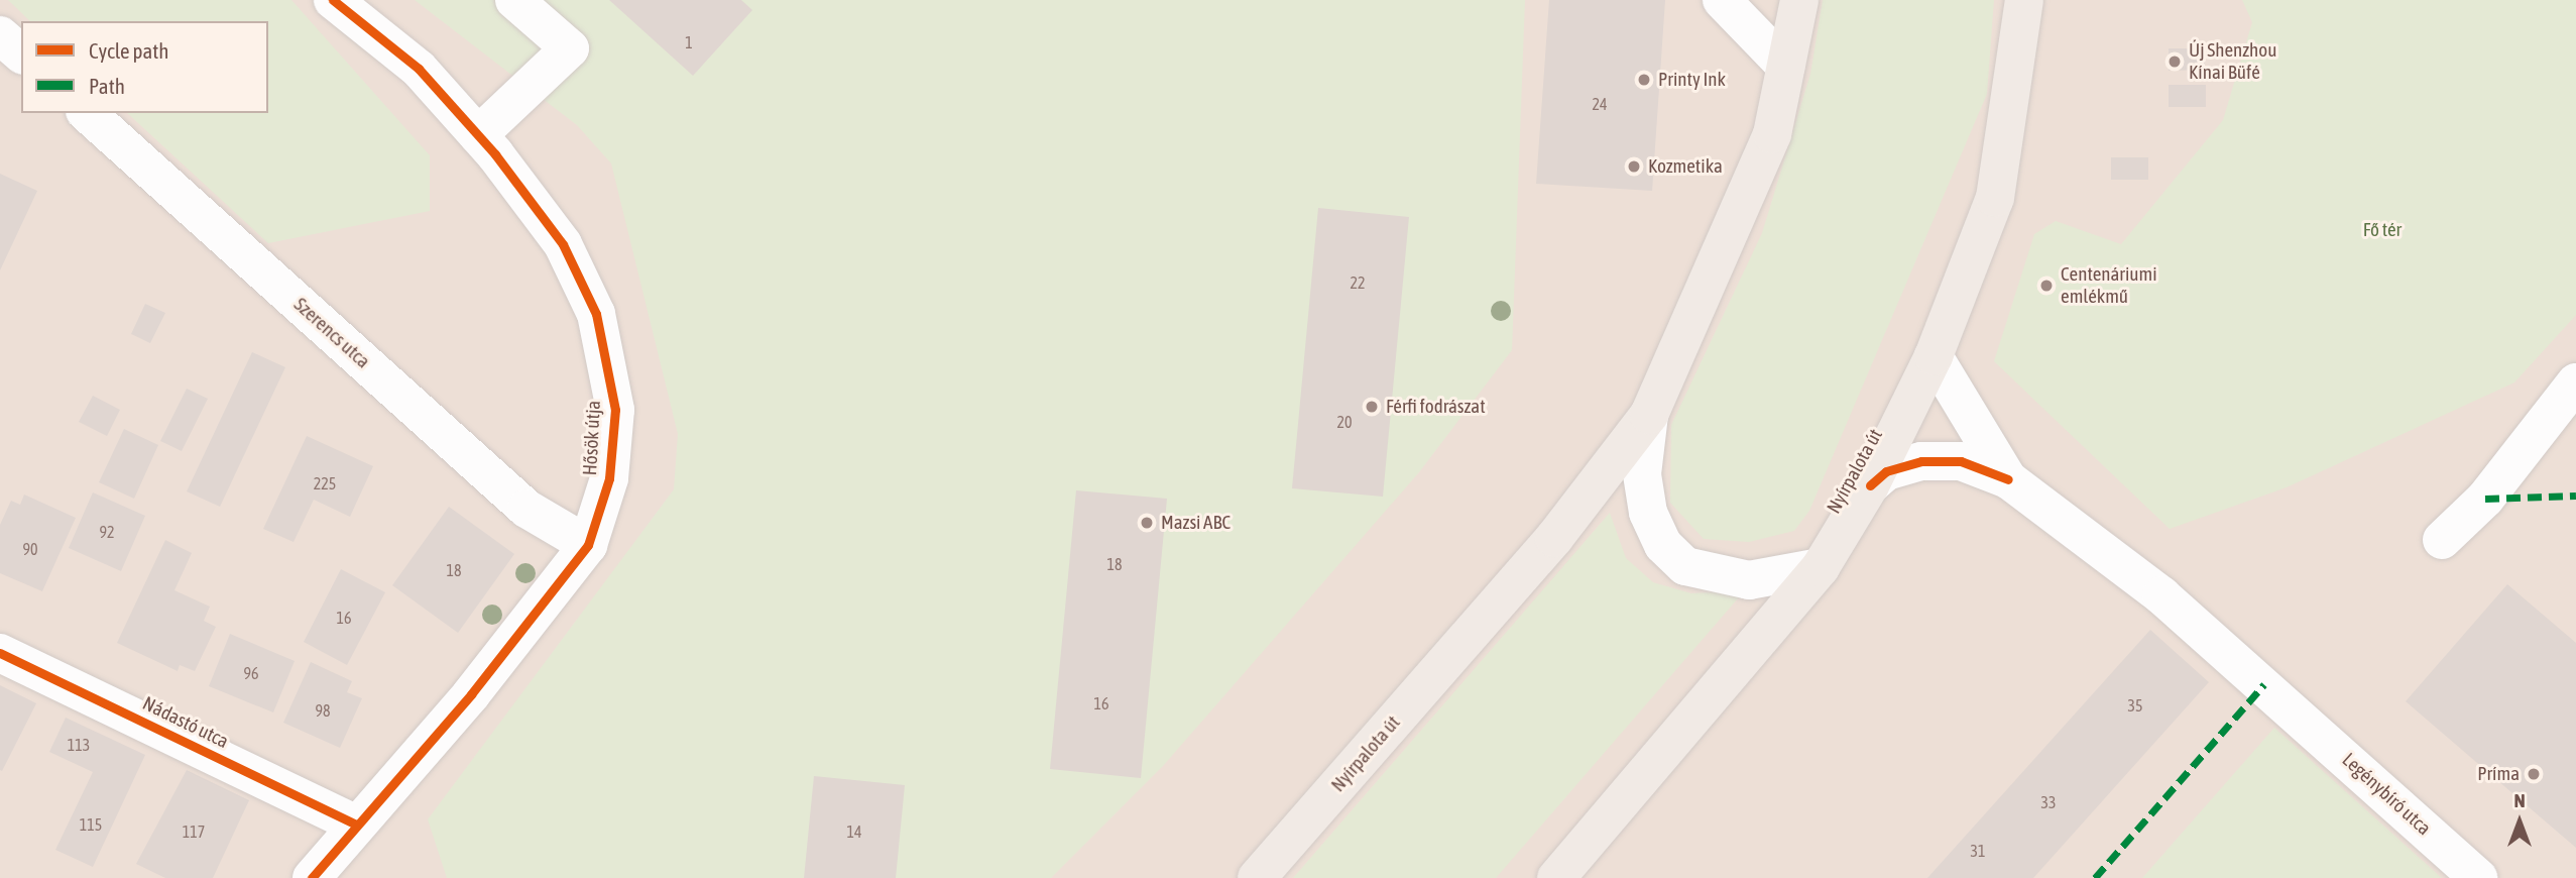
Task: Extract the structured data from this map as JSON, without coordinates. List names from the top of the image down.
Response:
{
  "streets": {
    "main road": ["Nyírpalota út"],
    "street": [
      "Szerencs utca",
      "Hősök útja",
      "Nádastó utca",
      "Legénybíró utca"
    ]
  },
  "crossings": [
    ["Szerencs utca", "Hősök útja"],
    ["Hősök útja", "Nádastó utca"]
  ],
  "parks": ["Fő tér"],
  "places": [
    "Új Shenzhou Kínai Büfé",
    "Printy Ink",
    "Kozmetika",
    "Centenáriumi emlékmű",
    "Férfi fodrászat",
    "Mazsi ABC",
    "Príma"
  ],
  "house_numbers": [
    "1",
    "24",
    "22",
    "20",
    "225",
    "92",
    "90",
    "18",
    "18",
    "16",
    "96",
    "16",
    "35",
    "98",
    "113",
    "33",
    "115",
    "117",
    "14",
    "31"
  ],
  "legend": ["Cycle path", "Path"],
  "north": "top"
}
